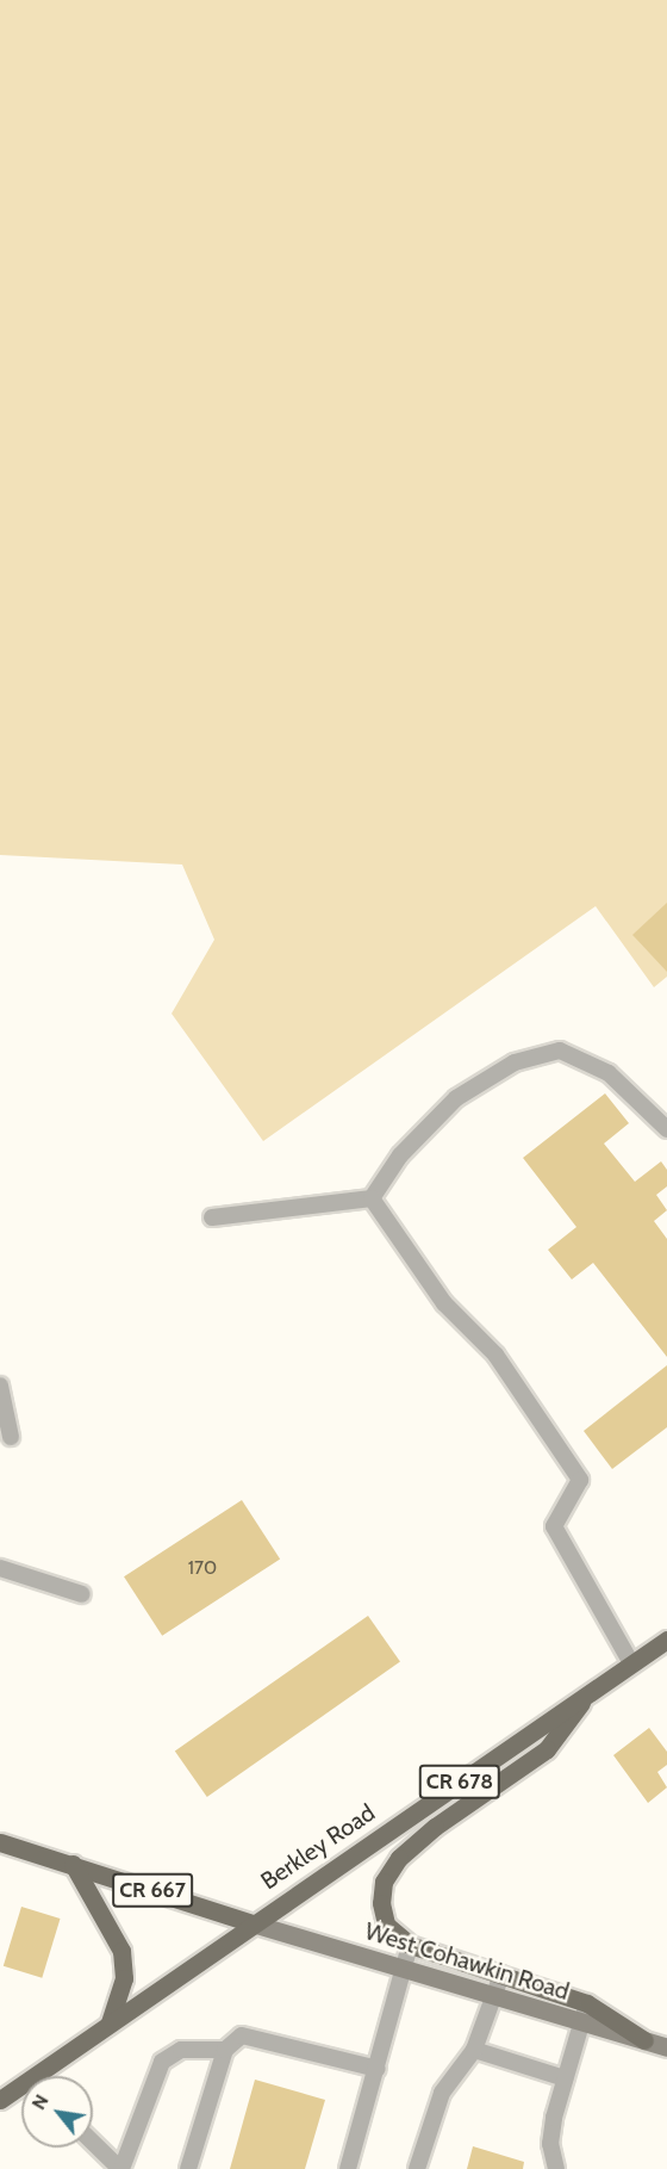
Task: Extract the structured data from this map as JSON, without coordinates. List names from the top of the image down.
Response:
{
  "streets": {
    "main road": [
      "CR 678",
      "Berkley Road",
      "CR 667",
      "West Cohawkin Road"
    ]
  },
  "crossings": [
    ["Berkley Road", "CR 667"],
    ["Berkley Road", "West Cohawkin Road"],
    ["CR 667", "West Cohawkin Road"]
  ],
  "house_numbers": ["170"],
  "north": "top left"
}
